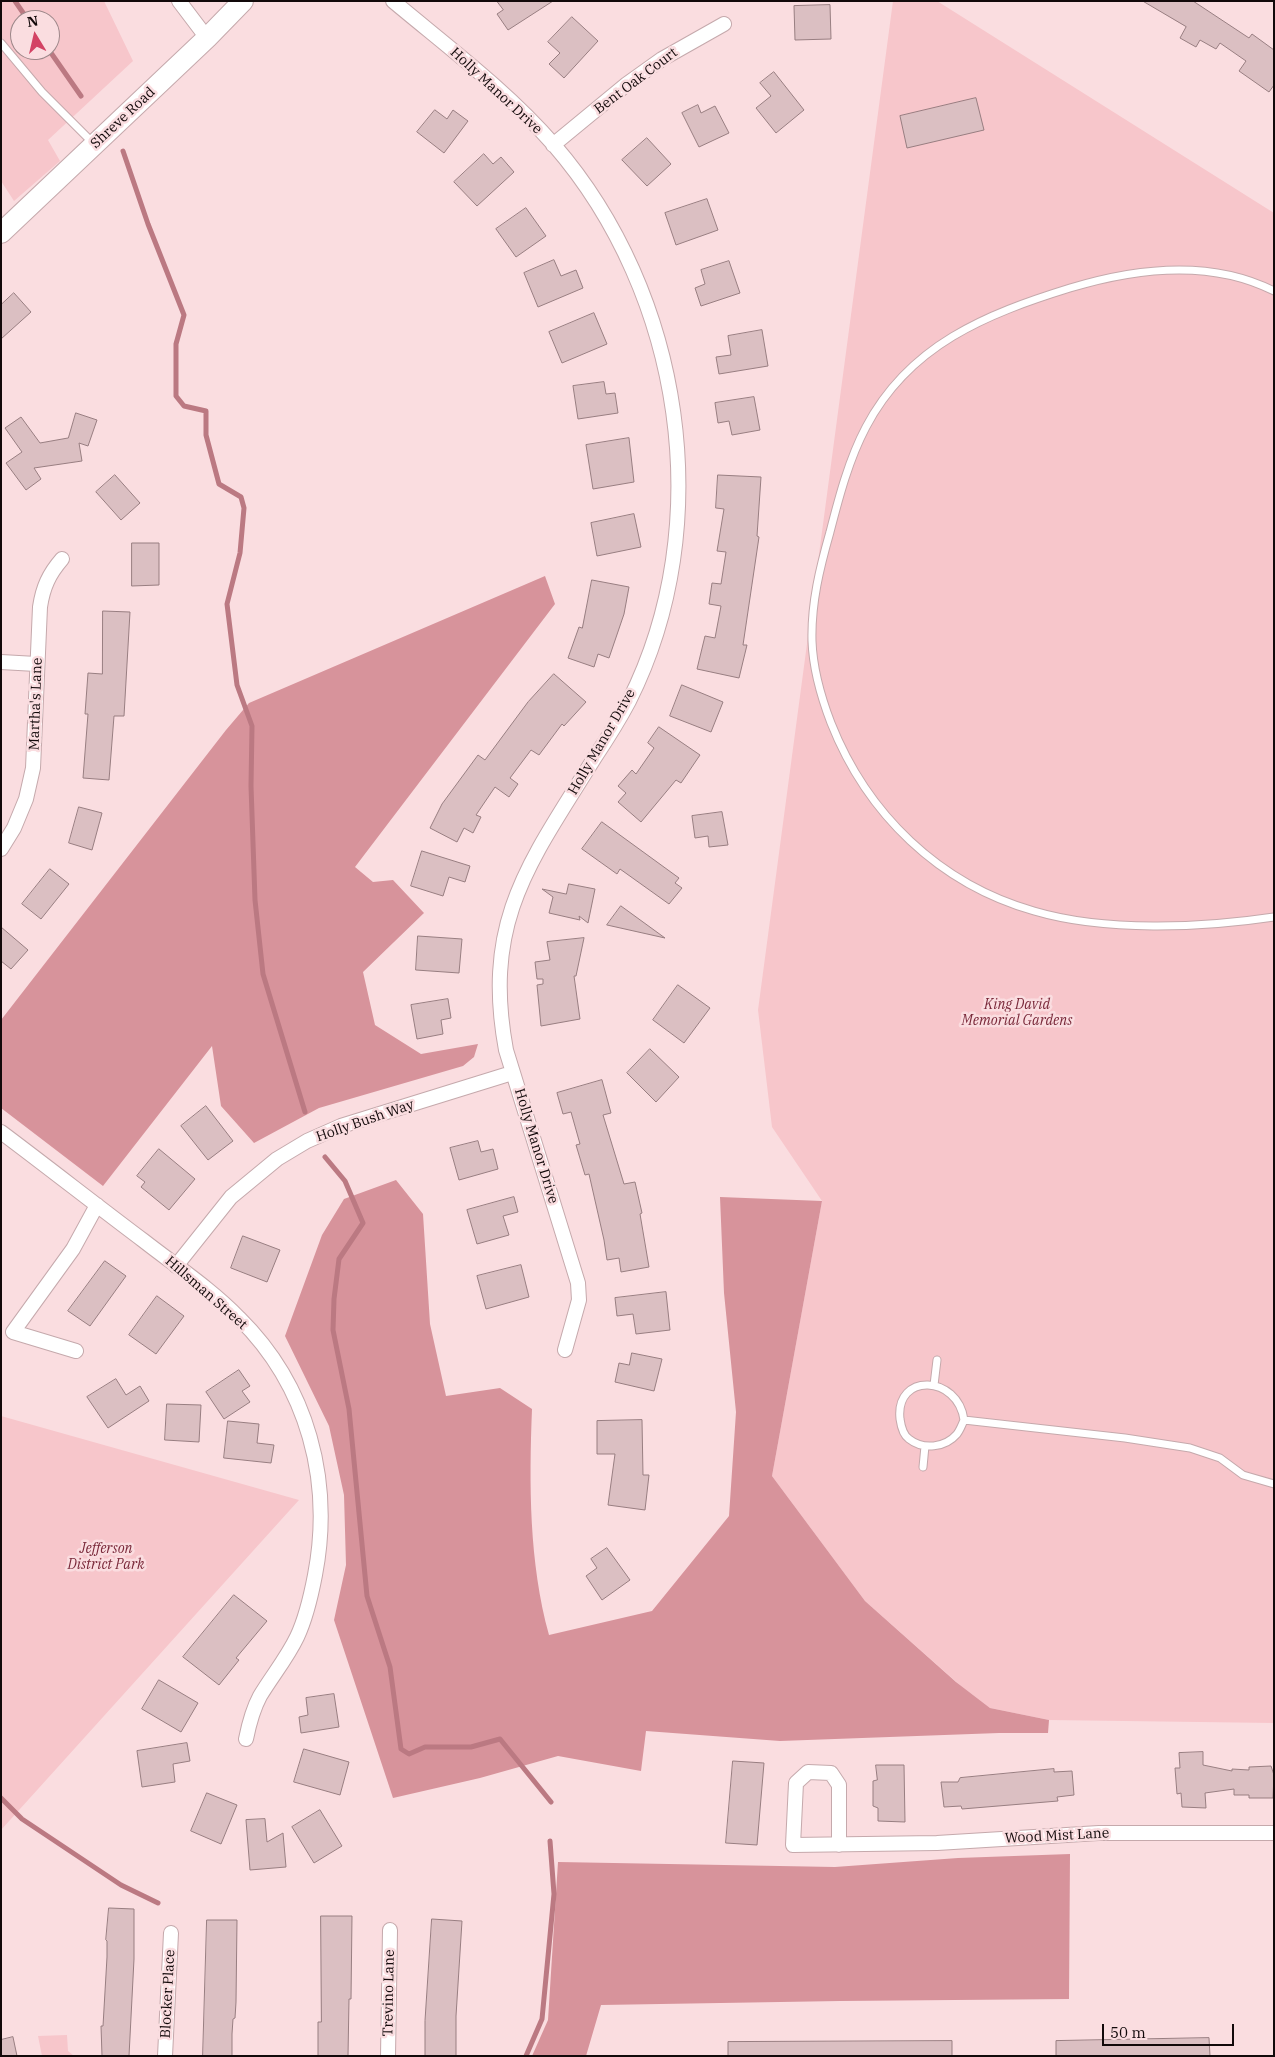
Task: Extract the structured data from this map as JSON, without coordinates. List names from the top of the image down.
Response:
{
  "streets": {
    "main road": ["Shreve Road"],
    "street": [
      "Bent Oak Court",
      "Holly Manor Drive",
      "Martha's Lane",
      "Holly Bush Way",
      "Hillsman Street",
      "Wood Mist Lane",
      "Trevino Lane",
      "Blocker Place"
    ]
  },
  "crossings": [
    ["Bent Oak Court", "Holly Manor Drive"],
    ["Holly Manor Drive", "Holly Bush Way"],
    ["Holly Bush Way", "Hillsman Street"]
  ],
  "parks": ["King David Memorial Gardens", "Jefferson District Park"],
  "scale_bar": "50 m",
  "north": "top"
}
